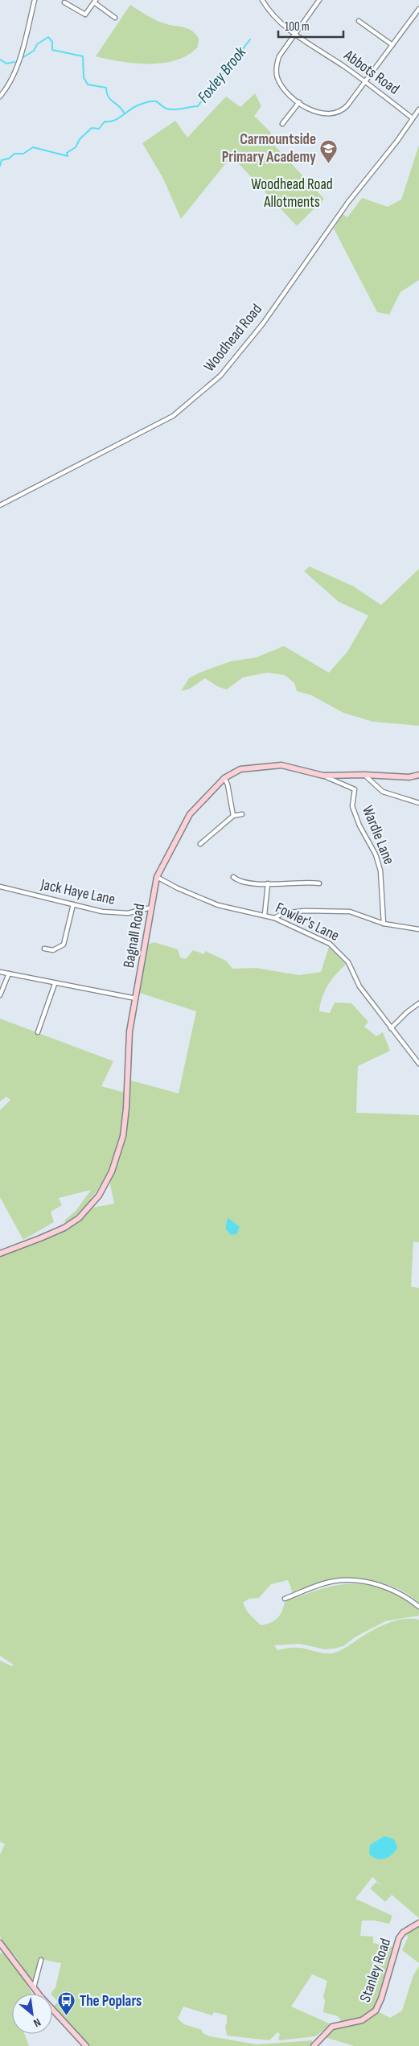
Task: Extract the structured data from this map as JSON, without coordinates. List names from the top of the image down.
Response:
{
  "streets": {
    "street": [
      "Abbots Road",
      "Woodhead Road",
      "Wardle Lane",
      "Jack Haye Lane",
      "Fowler's Lane",
      "Bagnall Road",
      "Stanley Road"
    ]
  },
  "crossings": [
    ["Abbots Road", "Woodhead Road"],
    ["Wardle Lane", "Bagnall Road"],
    ["Jack Haye Lane", "Bagnall Road"],
    ["Fowler's Lane", "Bagnall Road"]
  ],
  "water": ["Foxley Brook"],
  "parks": ["Woodhead Road Allotments"],
  "places": {
    "school or university": ["Carmountside Primary Academy"],
    "bus stop": ["The Poplars"]
  },
  "scale_bar": "100 m",
  "north": "bottom right"
}
